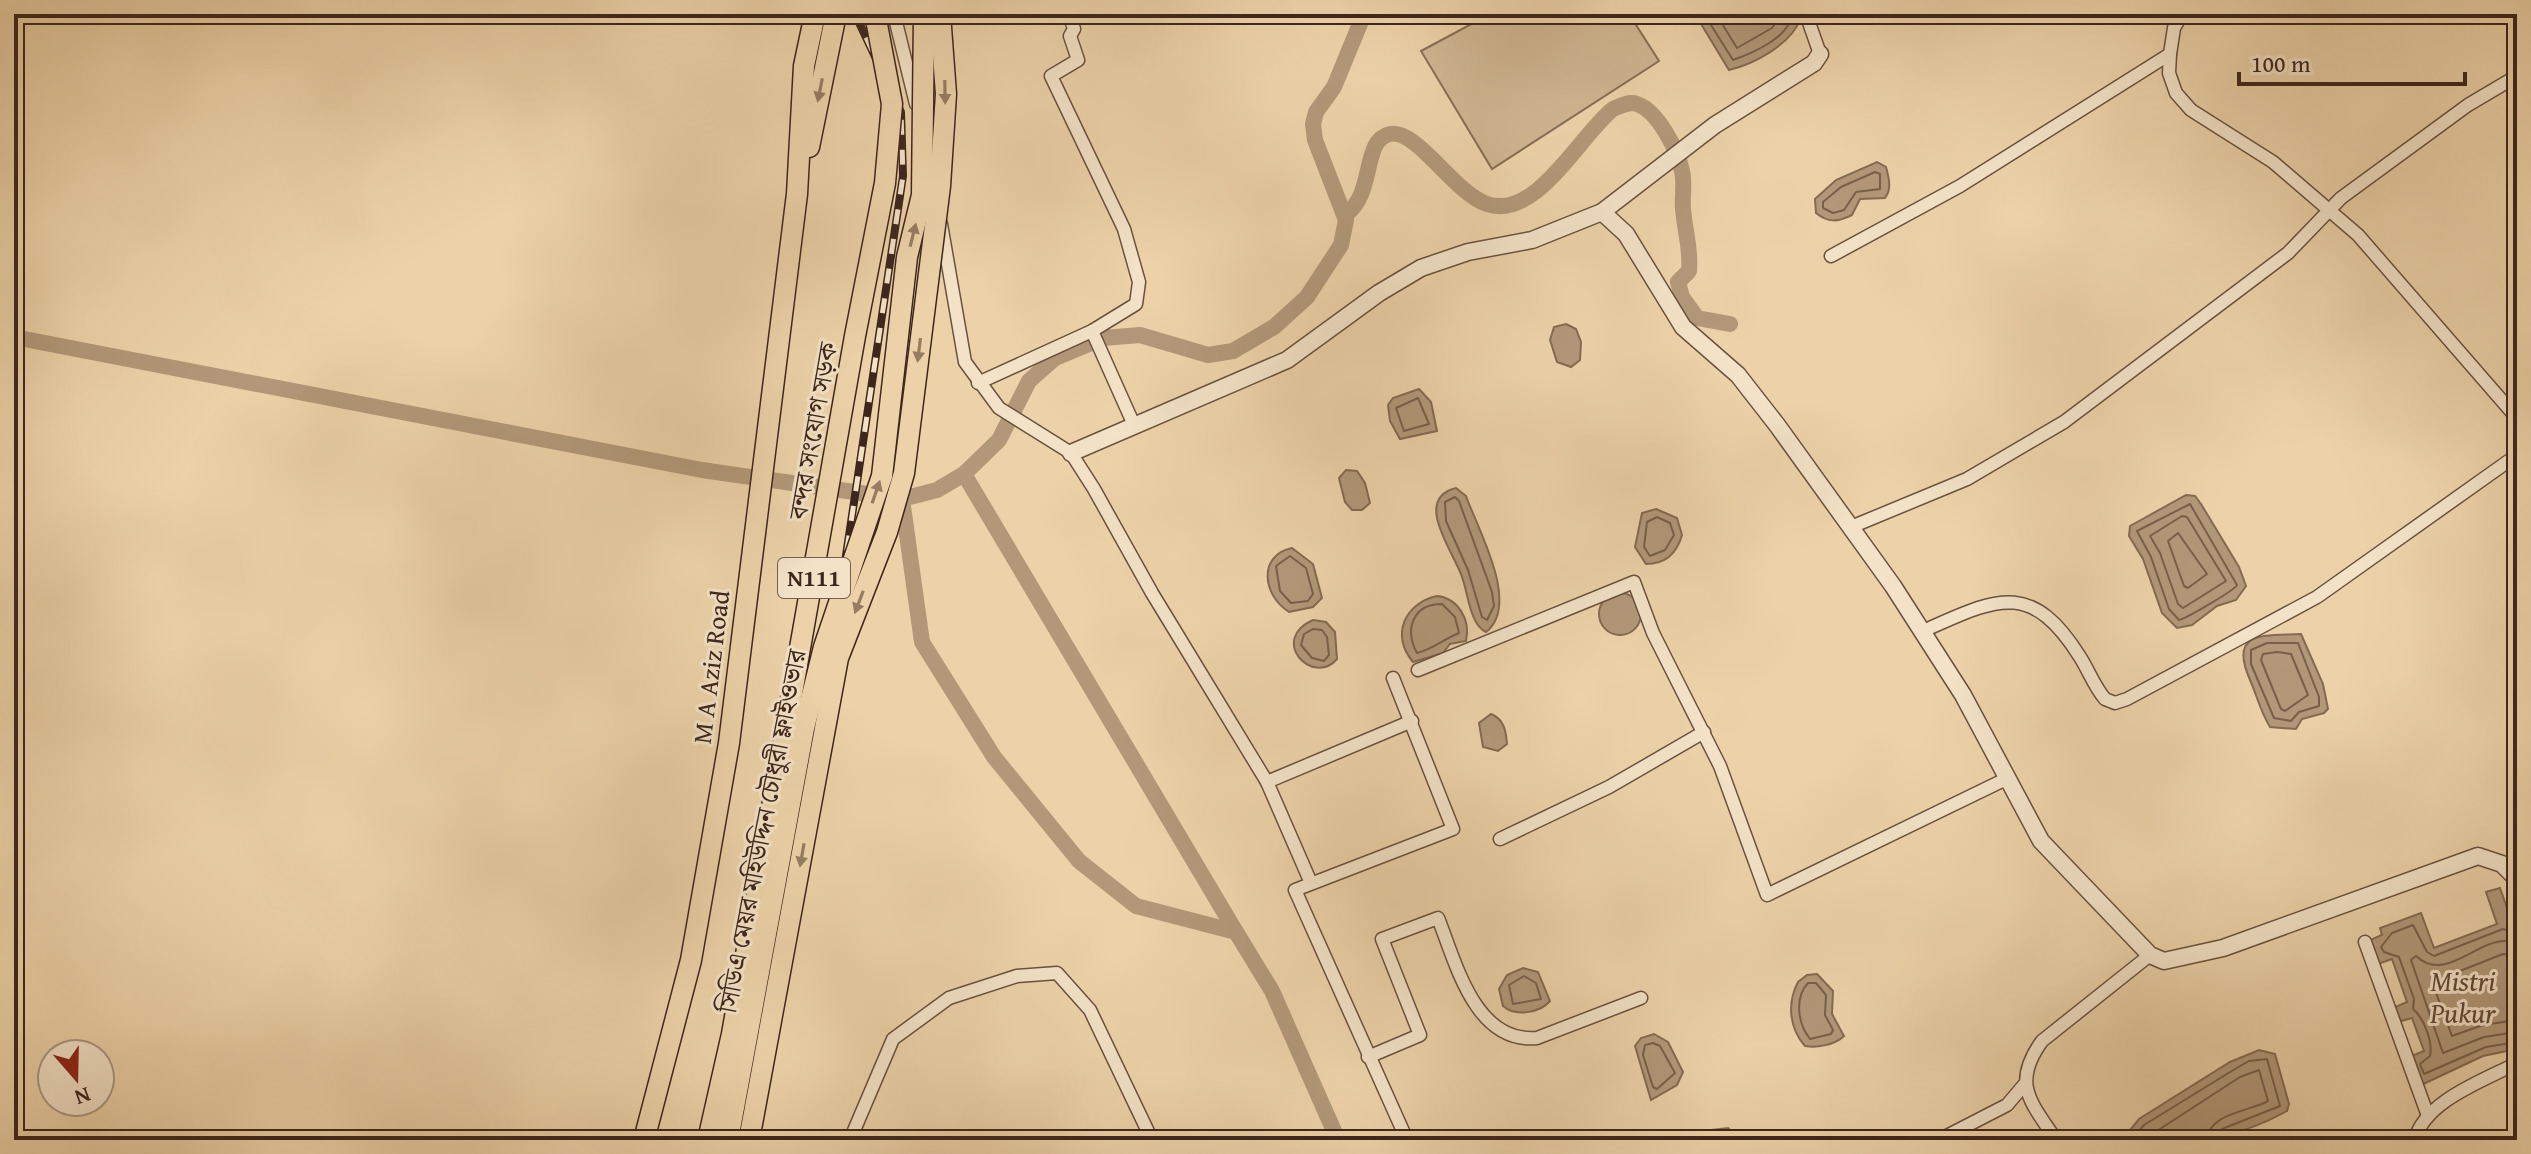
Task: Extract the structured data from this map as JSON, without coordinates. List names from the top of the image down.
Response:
{
  "streets": {
    "main road": [
      "বন্দর সংযোগ সড়ক",
      "N111",
      "M A Aziz Road",
      "সিডিএ মেয়র মহিউদ্দিন চৌধুরী ফ্লাইওভার"
    ]
  },
  "water": ["Mistri Pukur"],
  "scale_bar": "100 m",
  "north": "bottom"
}
